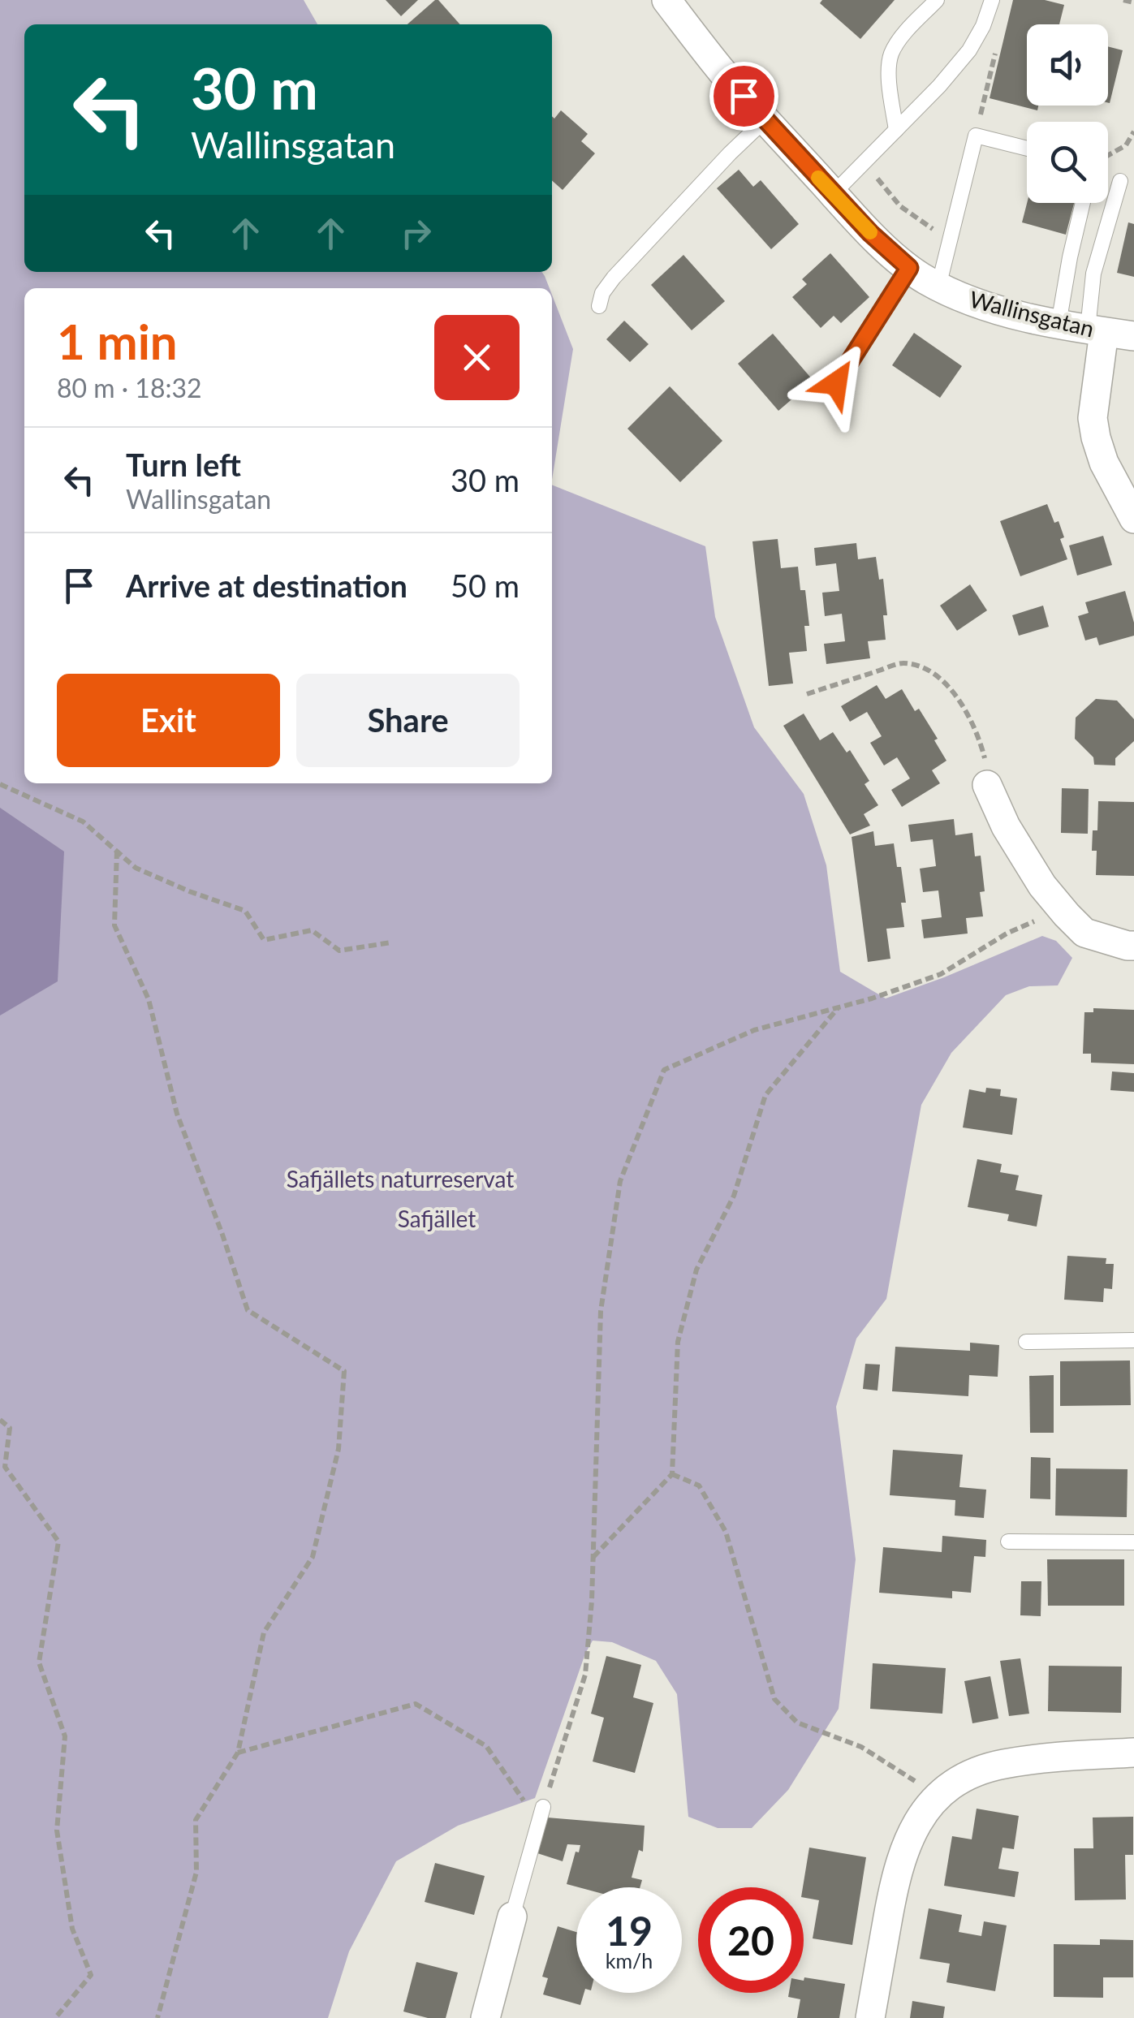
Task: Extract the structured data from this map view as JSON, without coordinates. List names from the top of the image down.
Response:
{
  "streets": {
    "street": ["Wallinsgatan"]
  },
  "parks": ["Safjällets naturreservat", "Safjället"],
  "page": {
    "turn": ["30 m", "Wallinsgatan"],
    "heading": ["1 min", "80 m · 18:32"],
    "list": [
      {
        "name": "Turn left",
        "note": "Wallinsgatan",
        "value": "30 m"
      },
      {
        "name": "Arrive at destination",
        "value": "50 m"
      }
    ],
    "buttons": ["Exit", "Share"],
    "speed": "19 km/h",
    "limit": "20"
  }
}
